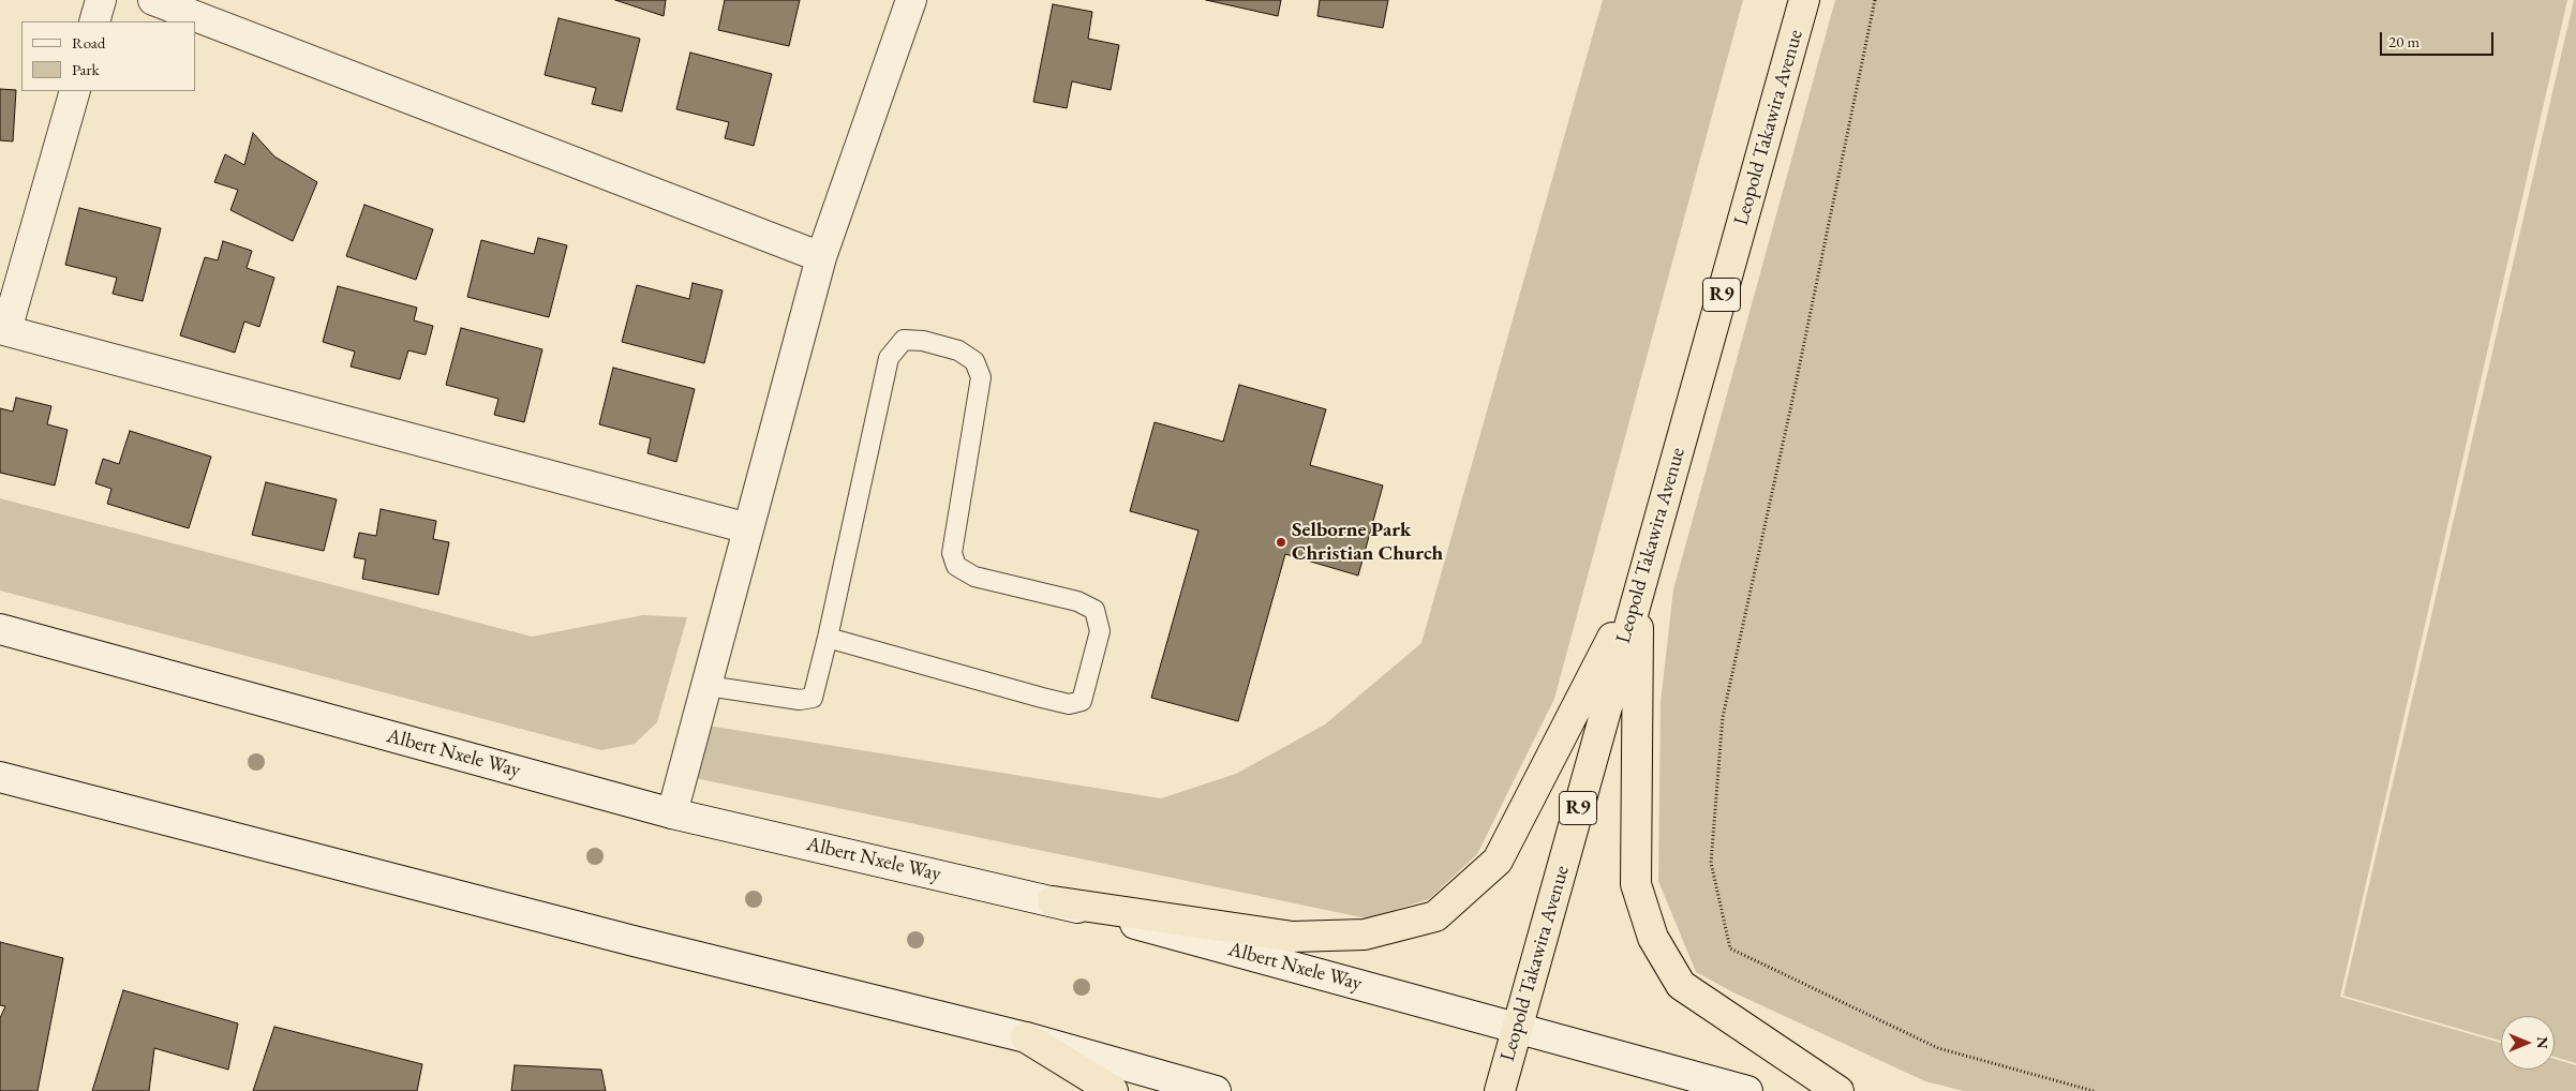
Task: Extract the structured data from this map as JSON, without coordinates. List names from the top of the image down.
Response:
{
  "streets": {
    "highway": ["Leopold Takawira Avenue", "R9"],
    "main road": ["Albert Nxele Way"]
  },
  "crossings": [
    ["Leopold Takawira Avenue", "Albert Nxele Way"]
  ],
  "places": ["Selborne Park Christian Church"],
  "legend": ["Road", "Park"],
  "scale_bar": "20 m",
  "north": "right"
}
